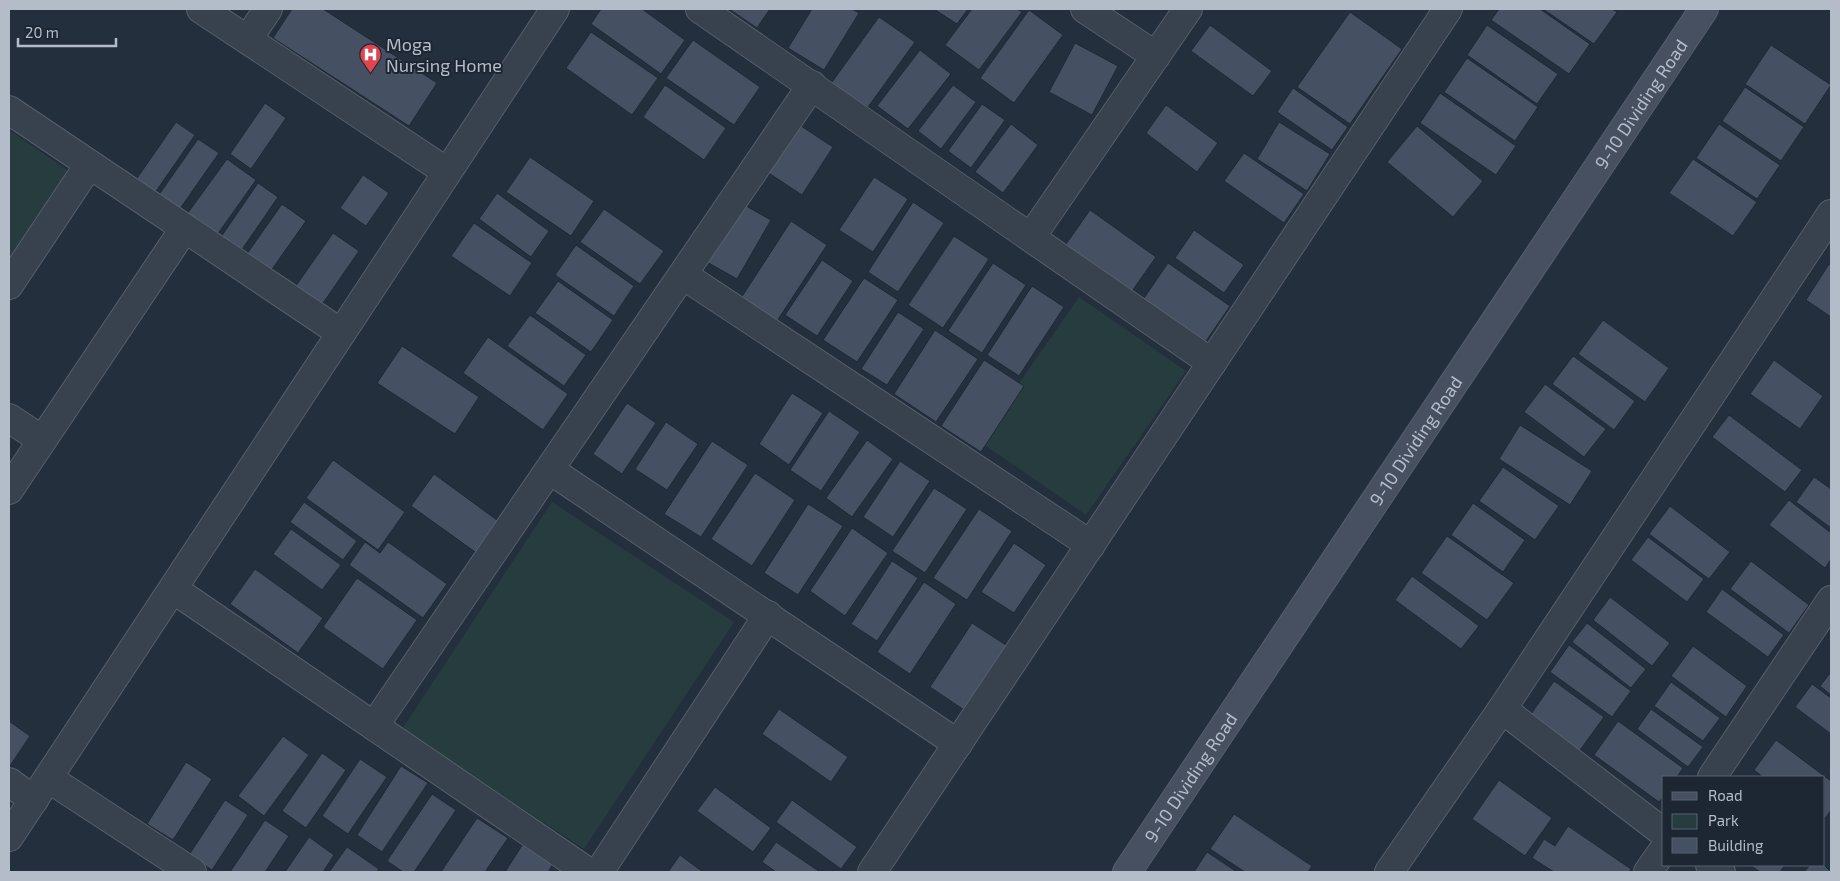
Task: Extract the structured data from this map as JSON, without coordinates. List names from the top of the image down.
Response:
{
  "streets": {
    "street": ["9-10 Dividing Road"]
  },
  "places": {
    "hospital": ["Moga Nursing Home"]
  },
  "legend": ["Road", "Park", "Building"],
  "scale_bar": "20 m"
}
